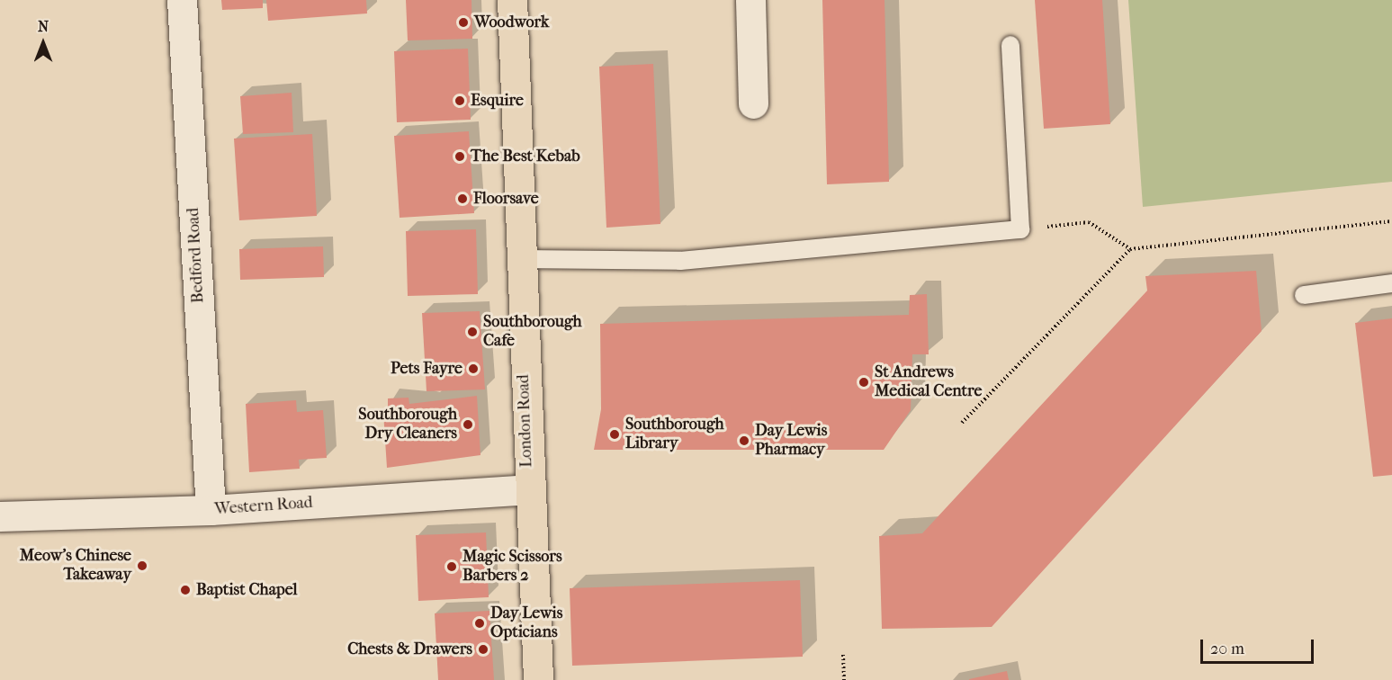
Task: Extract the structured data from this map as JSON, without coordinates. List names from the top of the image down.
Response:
{
  "streets": {
    "highway": ["London Road"],
    "street": ["Bedford Road", "Western Road"]
  },
  "crossings": [
    ["Bedford Road", "Western Road"],
    ["London Road", "Western Road"]
  ],
  "places": [
    "Woodwork",
    "Esquire",
    "The Best Kebab",
    "Floorsave",
    "Southborough Cafe",
    "Pets Fayre",
    "St Andrews Medical Centre",
    "Southborough Dry Cleaners",
    "Southborough Library",
    "Day Lewis Pharmacy",
    "Meow's Chinese Takeaway",
    "Magic Scissors Barbers 2",
    "Baptist Chapel",
    "Day Lewis Opticians",
    "Chests & Drawers"
  ],
  "scale_bar": "20 m",
  "north": "top"
}
